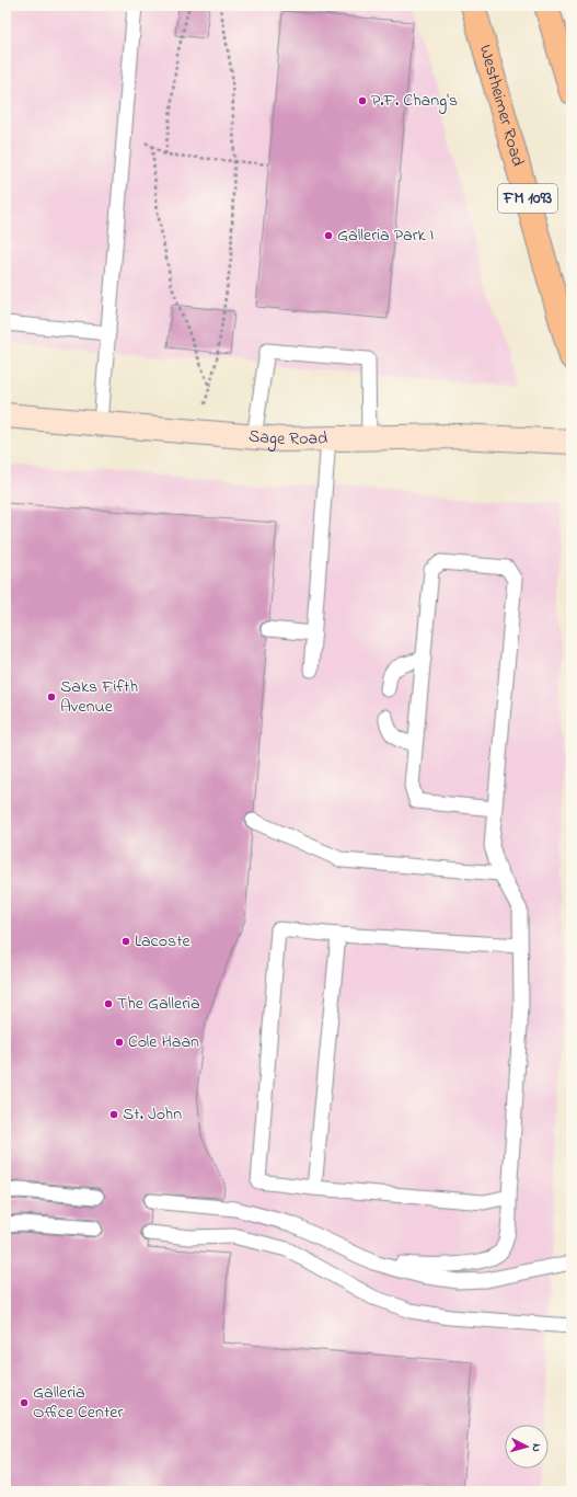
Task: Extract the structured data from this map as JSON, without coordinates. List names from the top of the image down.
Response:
{
  "streets": {
    "main road": ["Westheimer Road", "FM 1093", "Sage Road"]
  },
  "places": [
    "P.F. Chang's",
    "Galleria Park I",
    "Saks Fifth Avenue",
    "Lacoste",
    "The Galleria",
    "Cole Haan",
    "St. John",
    "Galleria Office Center"
  ],
  "north": "right"
}
